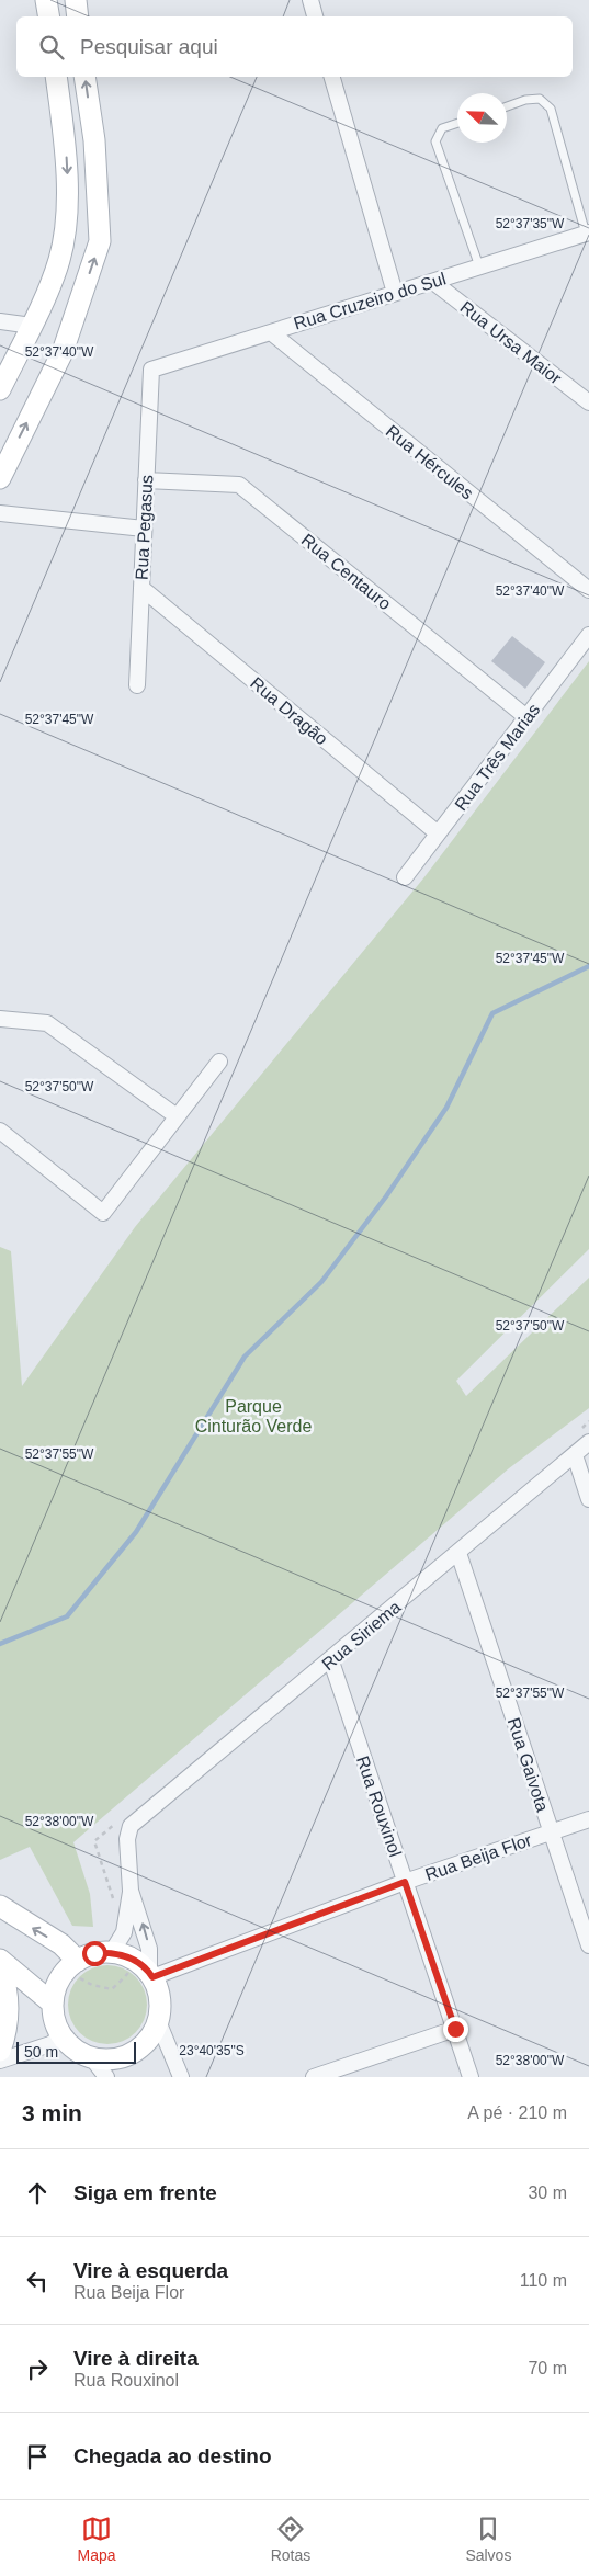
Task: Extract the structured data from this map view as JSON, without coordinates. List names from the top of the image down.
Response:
{
  "streets": {
    "street": [
      "Rua Cruzeiro do Sul",
      "Rua Ursa Maior",
      "Rua Hércules",
      "Rua Pegasus",
      "Rua Centauro",
      "Rua Dragão",
      "Rua Três Marias",
      "Rua Siriema",
      "Rua Gaivota",
      "Rua Rouxinol",
      "Rua Beija Flor"
    ]
  },
  "crossings": [
    ["Rua Cruzeiro do Sul", "Rua Ursa Maior"],
    ["Rua Cruzeiro do Sul", "Rua Hércules"],
    ["Rua Cruzeiro do Sul", "Rua Pegasus"],
    ["Rua Pegasus", "Rua Centauro"],
    ["Rua Pegasus", "Rua Dragão"],
    ["Rua Centauro", "Rua Três Marias"],
    ["Rua Dragão", "Rua Três Marias"],
    ["Rua Siriema", "Rua Gaivota"],
    ["Rua Siriema", "Rua Rouxinol"],
    ["Rua Gaivota", "Rua Beija Flor"],
    ["Rua Rouxinol", "Rua Beija Flor"]
  ],
  "parks": ["Parque Cinturão Verde"],
  "scale_bar": "50 m",
  "north": "top left",
  "page": {
    "search": "Pesquisar aqui",
    "scale": "50 m",
    "heading": ["3 min", "A pé · 210 m"],
    "list": [
      ["Siga em frente", "30 m"],
      ["Vire à esquerda", "Rua Beija Flor", "110 m"],
      ["Vire à direita", "Rua Rouxinol", "70 m"],
      "Chegada ao destino"
    ],
    "nav": ["Mapa", "Rotas", "Salvos"]
  },
  "coordinates": [
    "52°37'35\"W",
    "52°37'40\"W",
    "52°37'45\"W",
    "52°37'50\"W",
    "52°37'55\"W",
    "52°38'00\"W",
    "23°40'35\"S"
  ]
}
